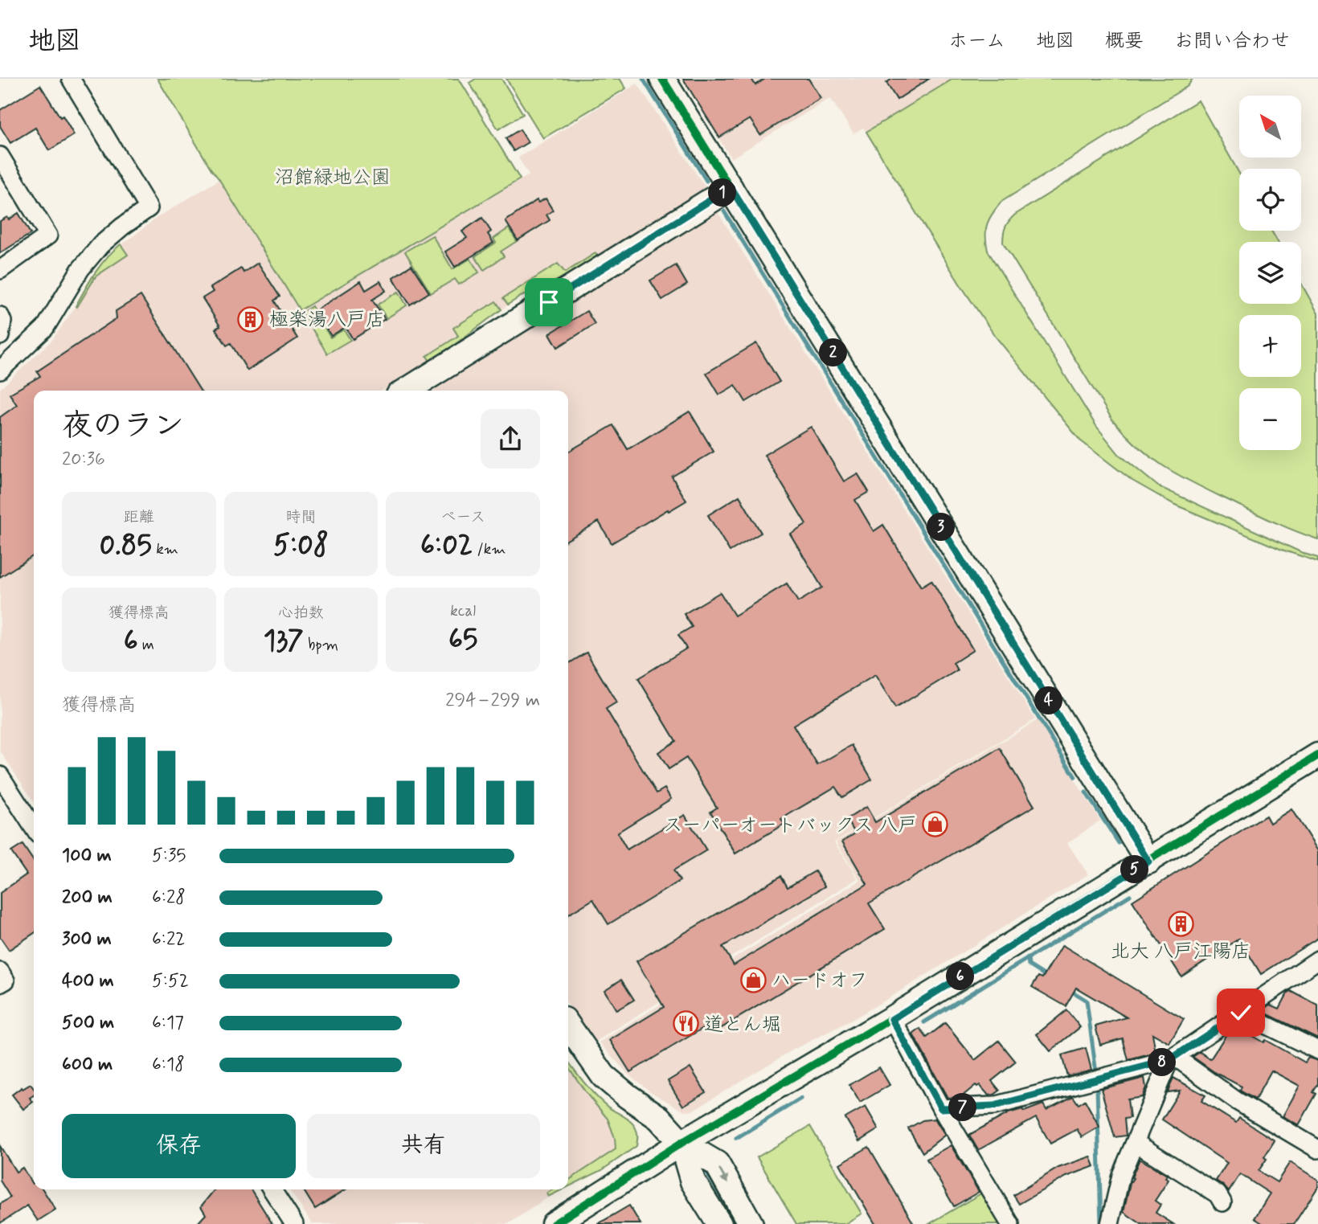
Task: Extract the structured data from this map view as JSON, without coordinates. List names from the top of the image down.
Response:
{
  "parks": ["沼館緑地公園"],
  "places": {
    "building": ["極楽湯八戸店", "北大 八戸江陽店"],
    "shop": ["スーパーオートバックス 八戸", "ハードオフ"],
    "restaurant": ["道とん堀"]
  },
  "north": "top left",
  "page": {
    "header": "地図",
    "nav": [
      "ホーム",
      "地図",
      "概要",
      "お問い合わせ"
    ],
    "map_buttons": ["+", "−"],
    "pins": [
      "1",
      "2",
      "3",
      "4",
      "5",
      "6",
      "8",
      "7"
    ],
    "heading": ["夜のラン", "20:36"],
    "stats": [
      ["距離", "0.85 km"],
      ["時間", "5:08"],
      ["ペース", "6:02 /km"],
      ["獲得標高", "6 m"],
      ["心拍数", "137 bpm"],
      ["kcal", "65"]
    ],
    "chart": ["獲得標高", "294–299 m"],
    "list": [
      {
        "name": "100 m",
        "note": "5:35"
      },
      {
        "name": "200 m",
        "note": "6:28"
      },
      {
        "name": "300 m",
        "note": "6:22"
      },
      {
        "name": "400 m",
        "note": "5:52"
      },
      {
        "name": "500 m",
        "note": "6:17"
      },
      {
        "name": "600 m",
        "note": "6:18"
      }
    ],
    "buttons": ["保存", "共有"]
  }
}
